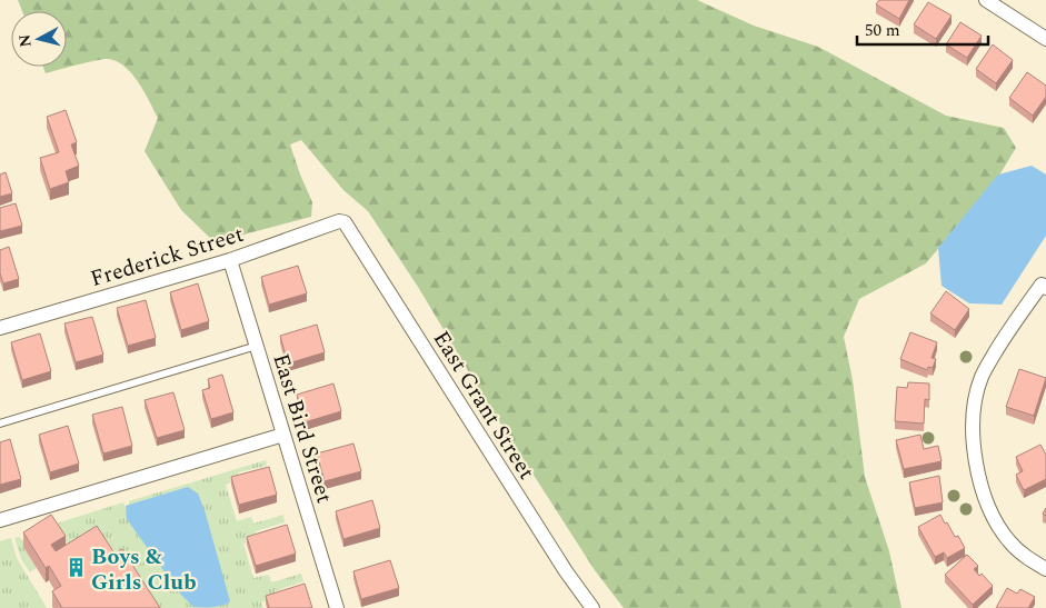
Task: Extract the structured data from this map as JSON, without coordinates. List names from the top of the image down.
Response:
{
  "streets": {
    "street": ["Frederick Street", "East Grant Street", "East Bird Street"]
  },
  "crossings": [
    ["Frederick Street", "East Grant Street"],
    ["Frederick Street", "East Bird Street"]
  ],
  "places": {
    "building": ["Boys & Girls Club"]
  },
  "scale_bar": "50 m",
  "north": "left"
}
